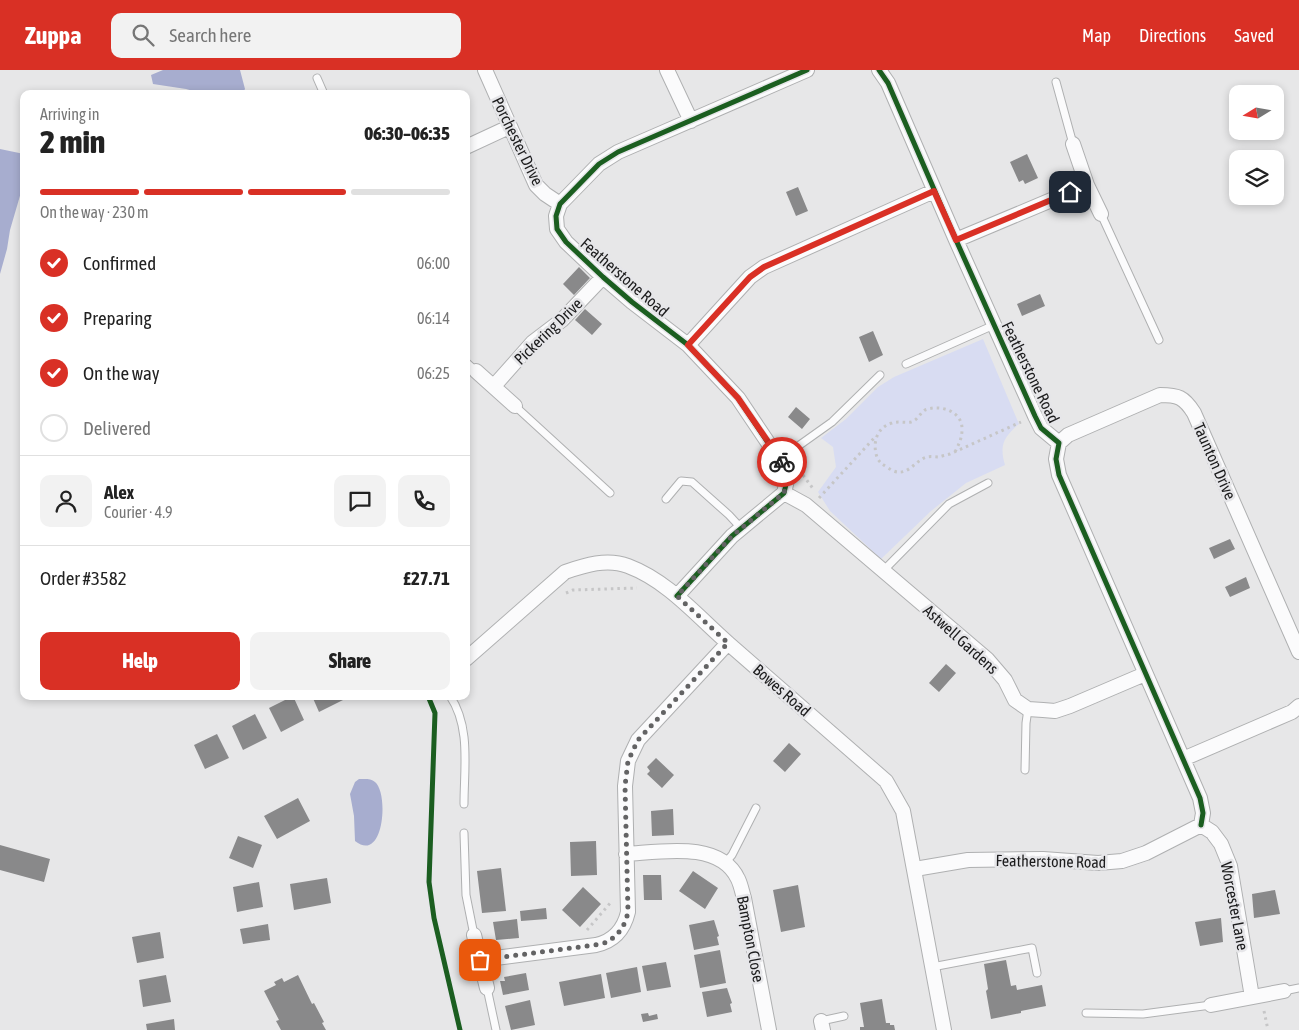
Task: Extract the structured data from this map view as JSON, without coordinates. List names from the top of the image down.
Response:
{
  "streets": {
    "street": [
      "Porchester Drive",
      "Featherstone Road",
      "Pickering Drive",
      "Taunton Drive",
      "Astwell Gardens",
      "Bowes Road",
      "Worcester Lane",
      "Bampton Close"
    ]
  },
  "crossings": [
    ["Porchester Drive", "Featherstone Road"],
    ["Featherstone Road", "Pickering Drive"],
    ["Featherstone Road", "Taunton Drive"],
    ["Featherstone Road", "Astwell Gardens"],
    ["Featherstone Road", "Bowes Road"],
    ["Featherstone Road", "Worcester Lane"]
  ],
  "north": "left",
  "page": {
    "header": "Zuppa",
    "search": "Search here",
    "nav": ["Map", "Directions", "Saved"],
    "heading": ["2 min", "Arriving in", "06:30–06:35"],
    "panel": [
      "Alex",
      "Courier · 4.9",
      "Order #3582",
      "£27.71"
    ],
    "bar": "On the way · 230 m",
    "list": [
      ["Confirmed", "06:00"],
      ["Preparing", "06:14"],
      ["On the way", "06:25"],
      "Delivered"
    ],
    "buttons": ["Help", "Share"]
  }
}
